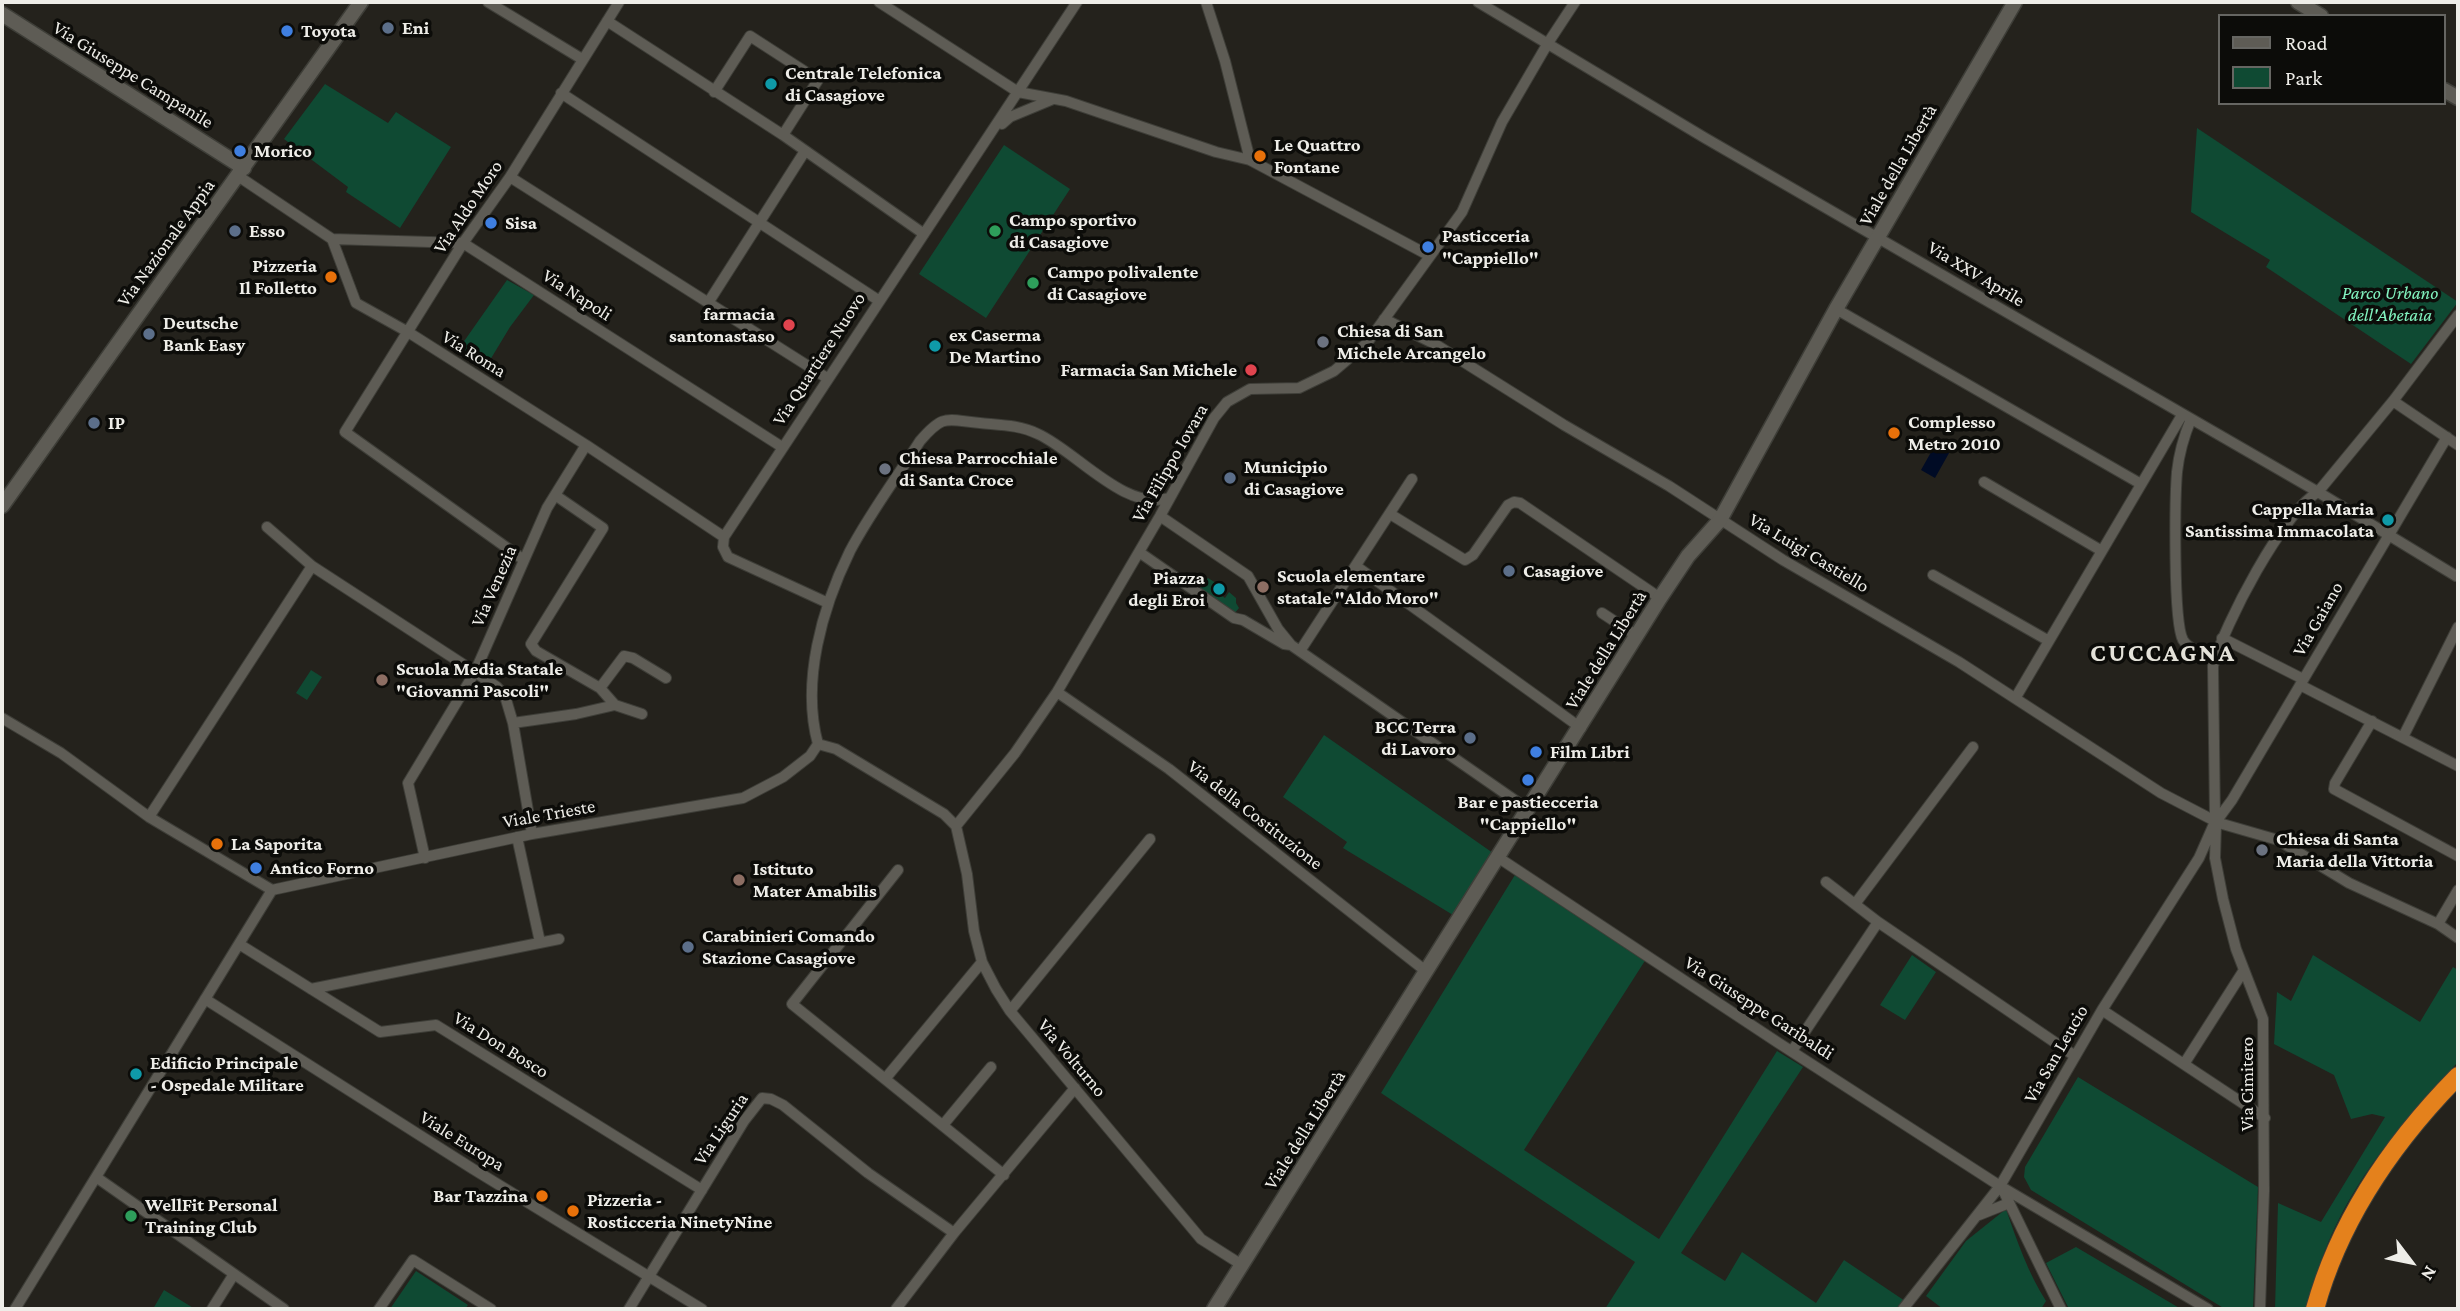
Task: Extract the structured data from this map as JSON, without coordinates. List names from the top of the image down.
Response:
{
  "streets": {
    "street": [
      "Via Giuseppe Campanile",
      "Viale della Libertà",
      "Via Aldo Moro",
      "Via Nazionale Appia",
      "Via XXV Aprile",
      "Via Napoli",
      "Via Roma",
      "Via Quartiere Nuovo",
      "Via Filippo Iovara",
      "Via Luigi Castiello",
      "Via Venezia",
      "Via Gaiano",
      "Viale Trieste",
      "Via della Costituzione",
      "Via Giuseppe Garibaldi",
      "Via Don Bosco",
      "Via San Leucio",
      "Via Volturno",
      "Via Cimitero",
      "Via Liguria",
      "Viale Europa"
    ]
  },
  "crossings": [
    ["Via Giuseppe Campanile", "Via Nazionale Appia"],
    ["Viale della Libertà", "Via XXV Aprile"],
    ["Viale della Libertà", "Via Luigi Castiello"],
    ["Viale della Libertà", "Via della Costituzione"],
    ["Viale della Libertà", "Via Giuseppe Garibaldi"],
    ["Viale della Libertà", "Via Volturno"],
    ["Via Aldo Moro", "Via Napoli"],
    ["Via Aldo Moro", "Via Roma"],
    ["Via Aldo Moro", "Via Venezia"],
    ["Via XXV Aprile", "Via Filippo Iovara"],
    ["Via XXV Aprile", "Via Gaiano"],
    ["Via XXV Aprile", "Via Cimitero"],
    ["Via Napoli", "Via Quartiere Nuovo"],
    ["Via Roma", "Via Quartiere Nuovo"],
    ["Via Roma", "Via Venezia"],
    ["Via Filippo Iovara", "Via Luigi Castiello"],
    ["Via Filippo Iovara", "Via della Costituzione"],
    ["Via Filippo Iovara", "Via Volturno"],
    ["Via Luigi Castiello", "Via Gaiano"],
    ["Via Luigi Castiello", "Via San Leucio"],
    ["Via Luigi Castiello", "Via Cimitero"],
    ["Via Venezia", "Viale Trieste"],
    ["Via Gaiano", "Via San Leucio"],
    ["Via Gaiano", "Via Cimitero"],
    ["Via Giuseppe Garibaldi", "Via San Leucio"],
    ["Via Don Bosco", "Via Liguria"],
    ["Via San Leucio", "Via Cimitero"],
    ["Via Liguria", "Viale Europa"]
  ],
  "districts": ["CUCCAGNA"],
  "parks": ["Parco Urbano dell'Abetaia"],
  "places": [
    "Eni",
    "Toyota",
    "Centrale Telefonica di Casagiove",
    "Morico",
    "Le Quattro Fontane",
    "Sisa",
    "Esso",
    "Campo sportivo di Casagiove",
    "Pasticceria \"Cappiello\"",
    "Pizzeria Il Folletto",
    "Campo polivalente di Casagiove",
    "farmacia santonastaso",
    "Deutsche Bank Easy",
    "Chiesa di San Michele Arcangelo",
    "ex Caserma De Martino",
    "Farmacia San Michele",
    "IP",
    "Complesso Metro 2010",
    "Chiesa Parrocchiale di Santa Croce",
    "Municipio di Casagiove",
    "Cappella Maria Santissima Immacolata",
    "Casagiove",
    "Scuola elementare statale \"Aldo Moro\"",
    "Piazza degli Eroi",
    "Scuola Media Statale \"Giovanni Pascoli\"",
    "BCC Terra di Lavoro",
    "Film Libri",
    "Bar e pastiecceria \"Cappiello\"",
    "La Saporita",
    "Chiesa di Santa Maria della Vittoria",
    "Antico Forno",
    "Istituto Mater Amabilis",
    "Carabinieri Comando Stazione Casagiove",
    "Edificio Principale - Ospedale Militare",
    "Bar Tazzina",
    "Pizzeria - Rosticceria NinetyNine",
    "WellFit Personal Training Club"
  ],
  "legend": ["Road", "Park"],
  "north": "bottom right"
}
